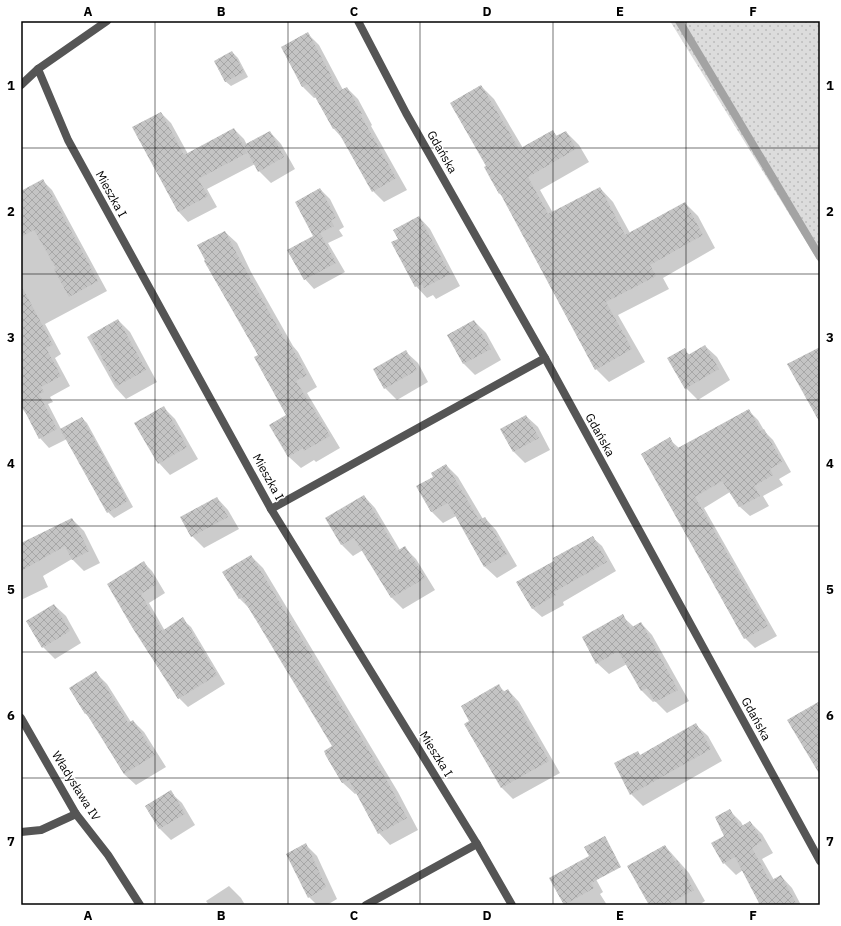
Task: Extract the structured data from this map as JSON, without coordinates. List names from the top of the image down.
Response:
{
  "streets": {
    "street": ["Gdańska", "Mieszka I", "Władysława IV"]
  },
  "grid": {
    "columns": [
      "A",
      "B",
      "C",
      "D",
      "E",
      "F"
    ],
    "rows": [
      "1",
      "2",
      "3",
      "4",
      "5",
      "6",
      "7"
    ]
  }
}
